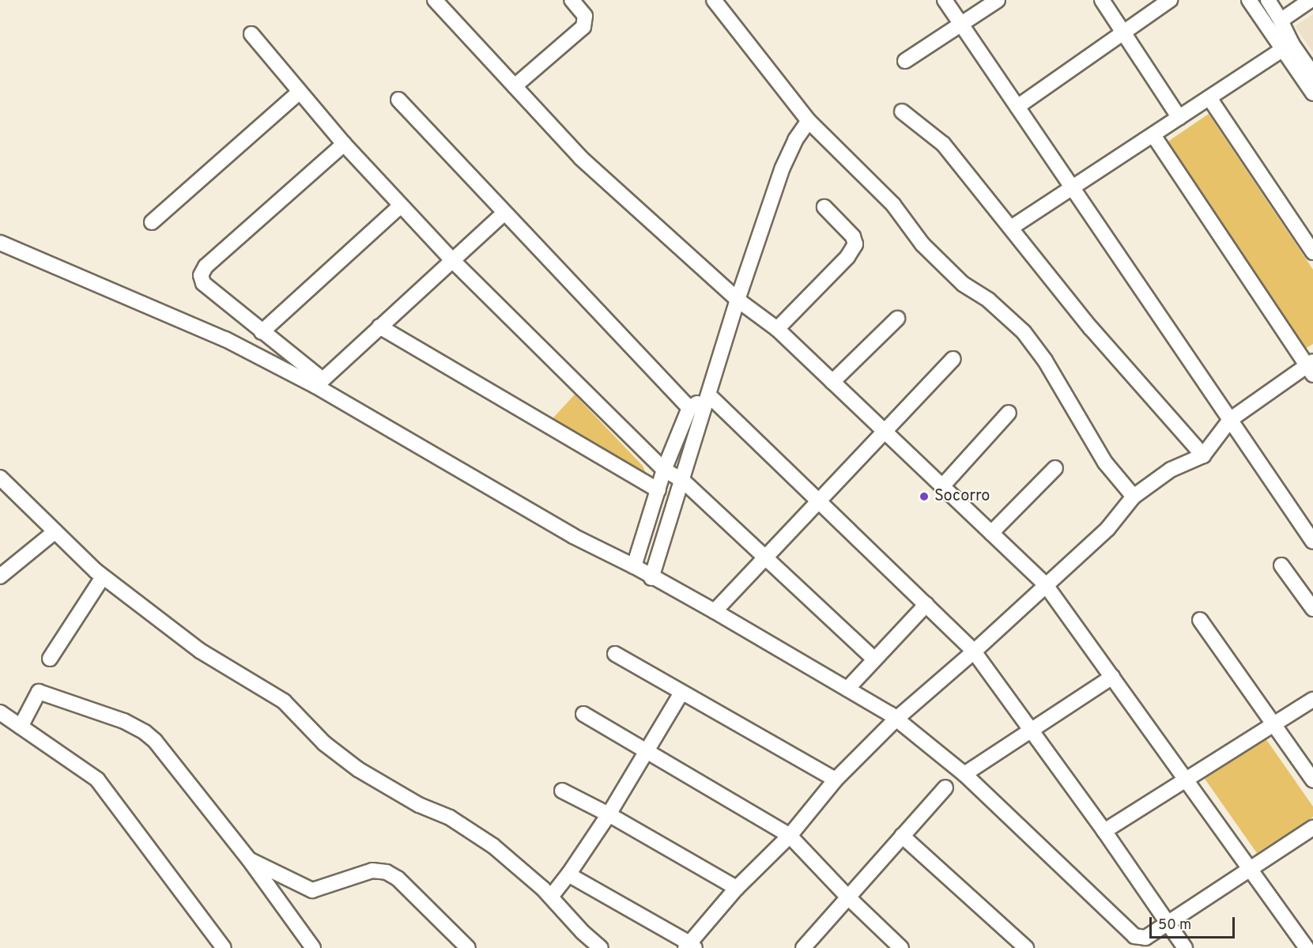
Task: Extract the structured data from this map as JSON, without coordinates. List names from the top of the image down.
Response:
{
  "places": ["Socorro"],
  "scale_bar": "50 m"
}
